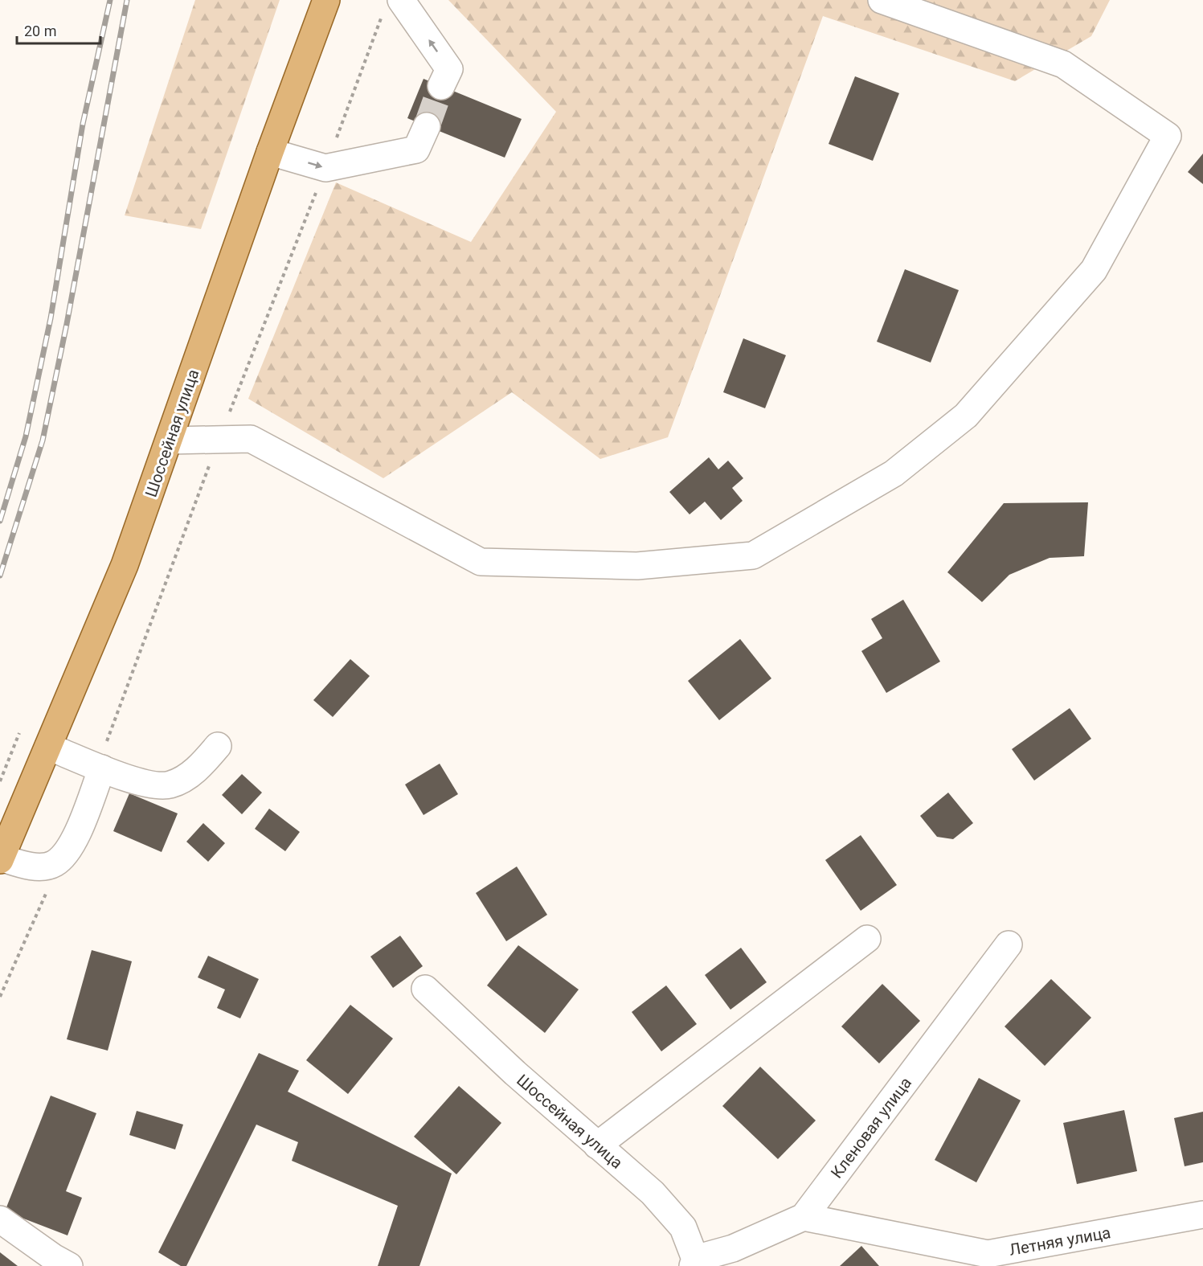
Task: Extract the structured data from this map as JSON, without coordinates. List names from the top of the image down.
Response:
{
  "streets": {
    "main road": ["Шоссейная улица"],
    "street": ["Кленовая улица", "Летняя улица"]
  },
  "crossings": [
    ["Шоссейная улица", "Кленовая улица"],
    ["Кленовая улица", "Летняя улица"]
  ],
  "scale_bar": "20 m"
}
